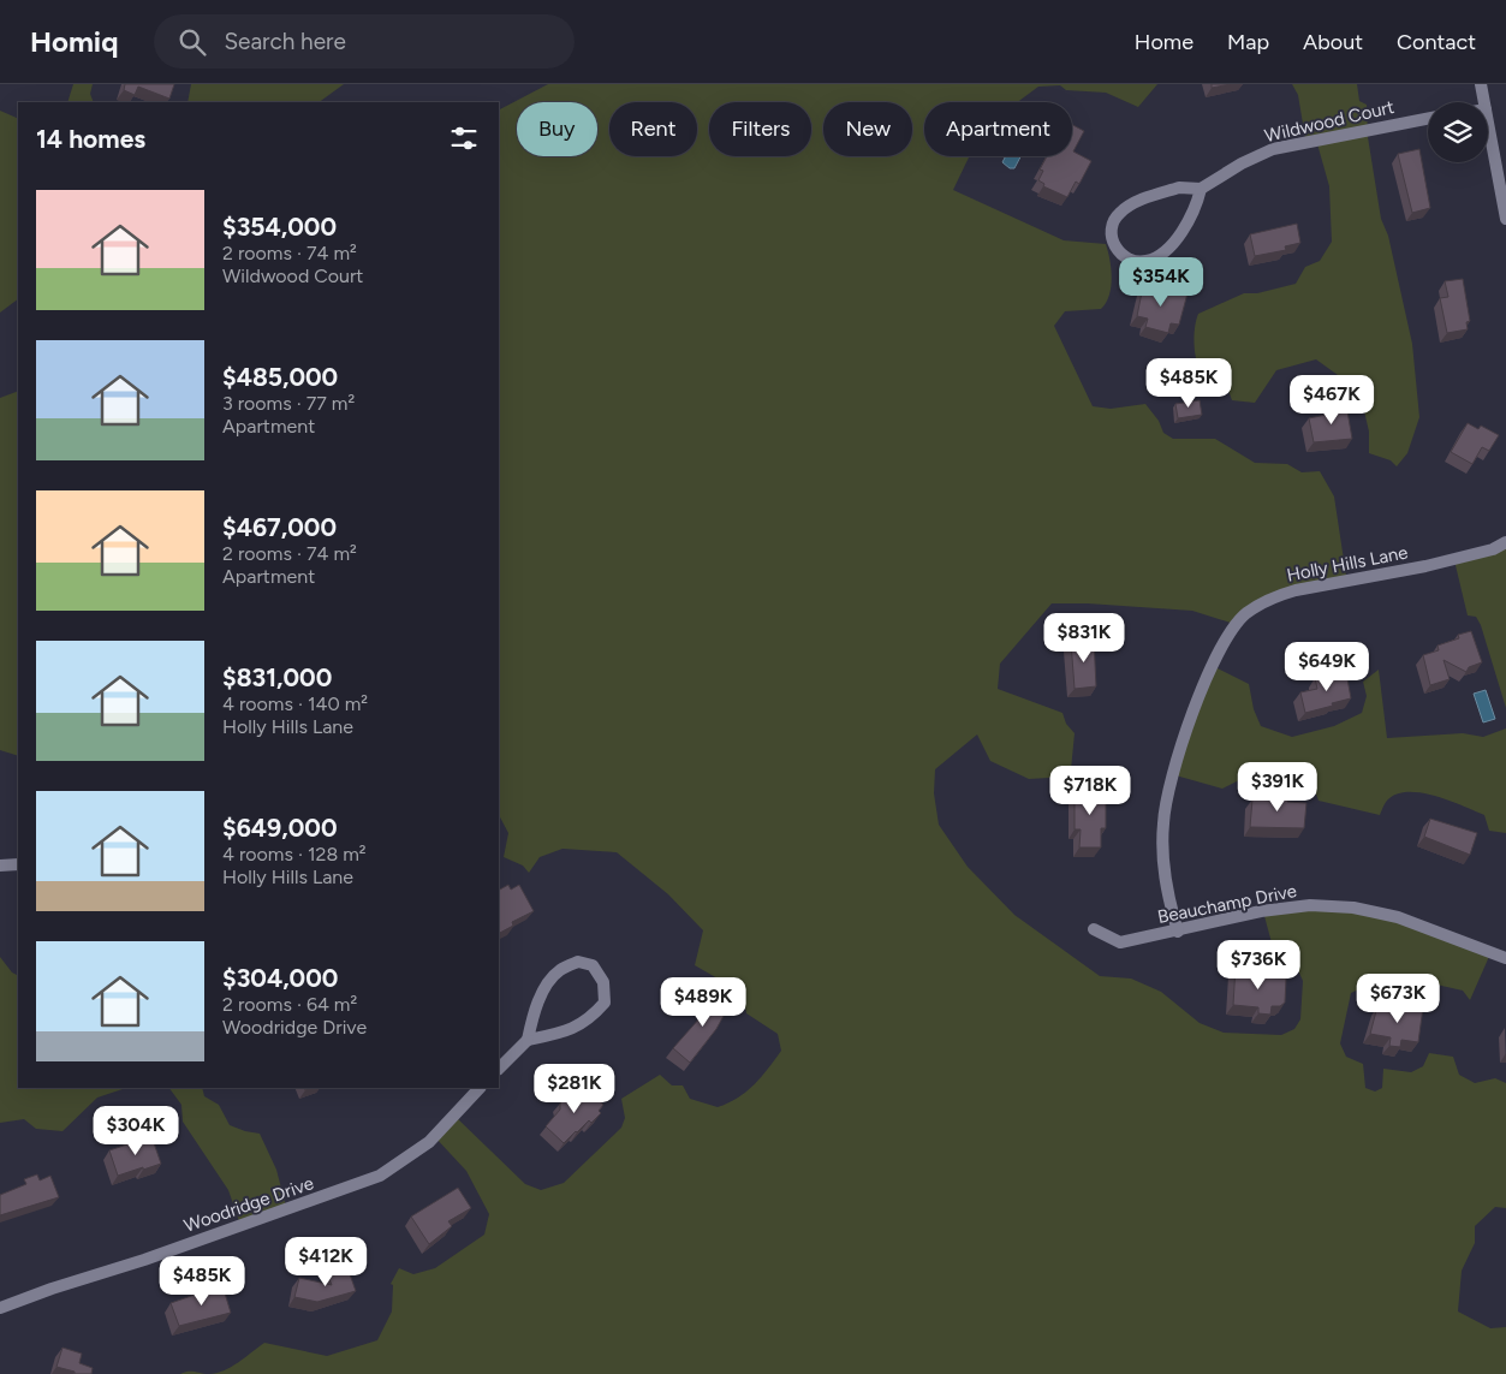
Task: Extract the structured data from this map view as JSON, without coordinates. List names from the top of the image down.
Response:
{
  "streets": {
    "street": [
      "Wildwood Court",
      "Holly Hills Lane",
      "Beauchamp Drive",
      "Woodridge Drive"
    ]
  },
  "crossings": [
    ["Holly Hills Lane", "Beauchamp Drive"]
  ],
  "page": {
    "header": "Homiq",
    "search": "Search here",
    "nav": [
      "Home",
      "Map",
      "About",
      "Contact"
    ],
    "chip": [
      "Buy",
      "Rent",
      "Filters",
      "New",
      "Apartment"
    ],
    "heading": "14 homes",
    "list": [
      {
        "name": "$354,000",
        "note": "2 rooms · 74 m² · Wildwood Court"
      },
      {
        "name": "$485,000",
        "note": "3 rooms · 77 m² · Apartment"
      },
      {
        "name": "$467,000",
        "note": "2 rooms · 74 m² · Apartment"
      },
      {
        "name": "$831,000",
        "note": "4 rooms · 140 m² · Holly Hills Lane"
      },
      {
        "name": "$649,000",
        "note": "4 rooms · 128 m² · Holly Hills Lane"
      },
      {
        "name": "$304,000",
        "note": "2 rooms · 64 m² · Woodridge Drive"
      }
    ],
    "price": [
      "$354K",
      "$485K",
      "$467K",
      "$831K",
      "$649K",
      "$391K",
      "$718K",
      "$736K",
      "$673K",
      "$489K",
      "$281K",
      "$304K",
      "$412K",
      "$485K"
    ]
  }
}
